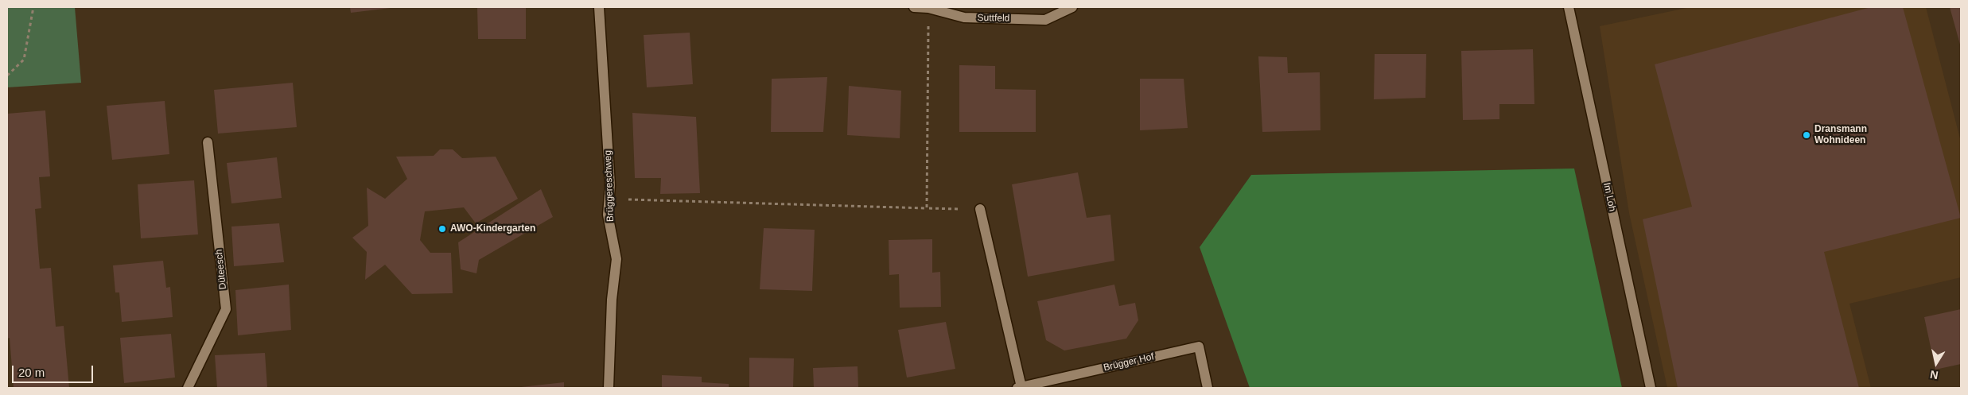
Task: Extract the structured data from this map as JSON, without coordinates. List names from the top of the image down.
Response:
{
  "streets": {
    "street": [
      "Suttfeld",
      "Brüggereschweg",
      "Im Loh",
      "Düteesch",
      "Brügger Hof"
    ]
  },
  "places": ["Dransmann Wohnideen", "AWO-Kindergarten"],
  "scale_bar": "20 m",
  "north": "bottom"
}
